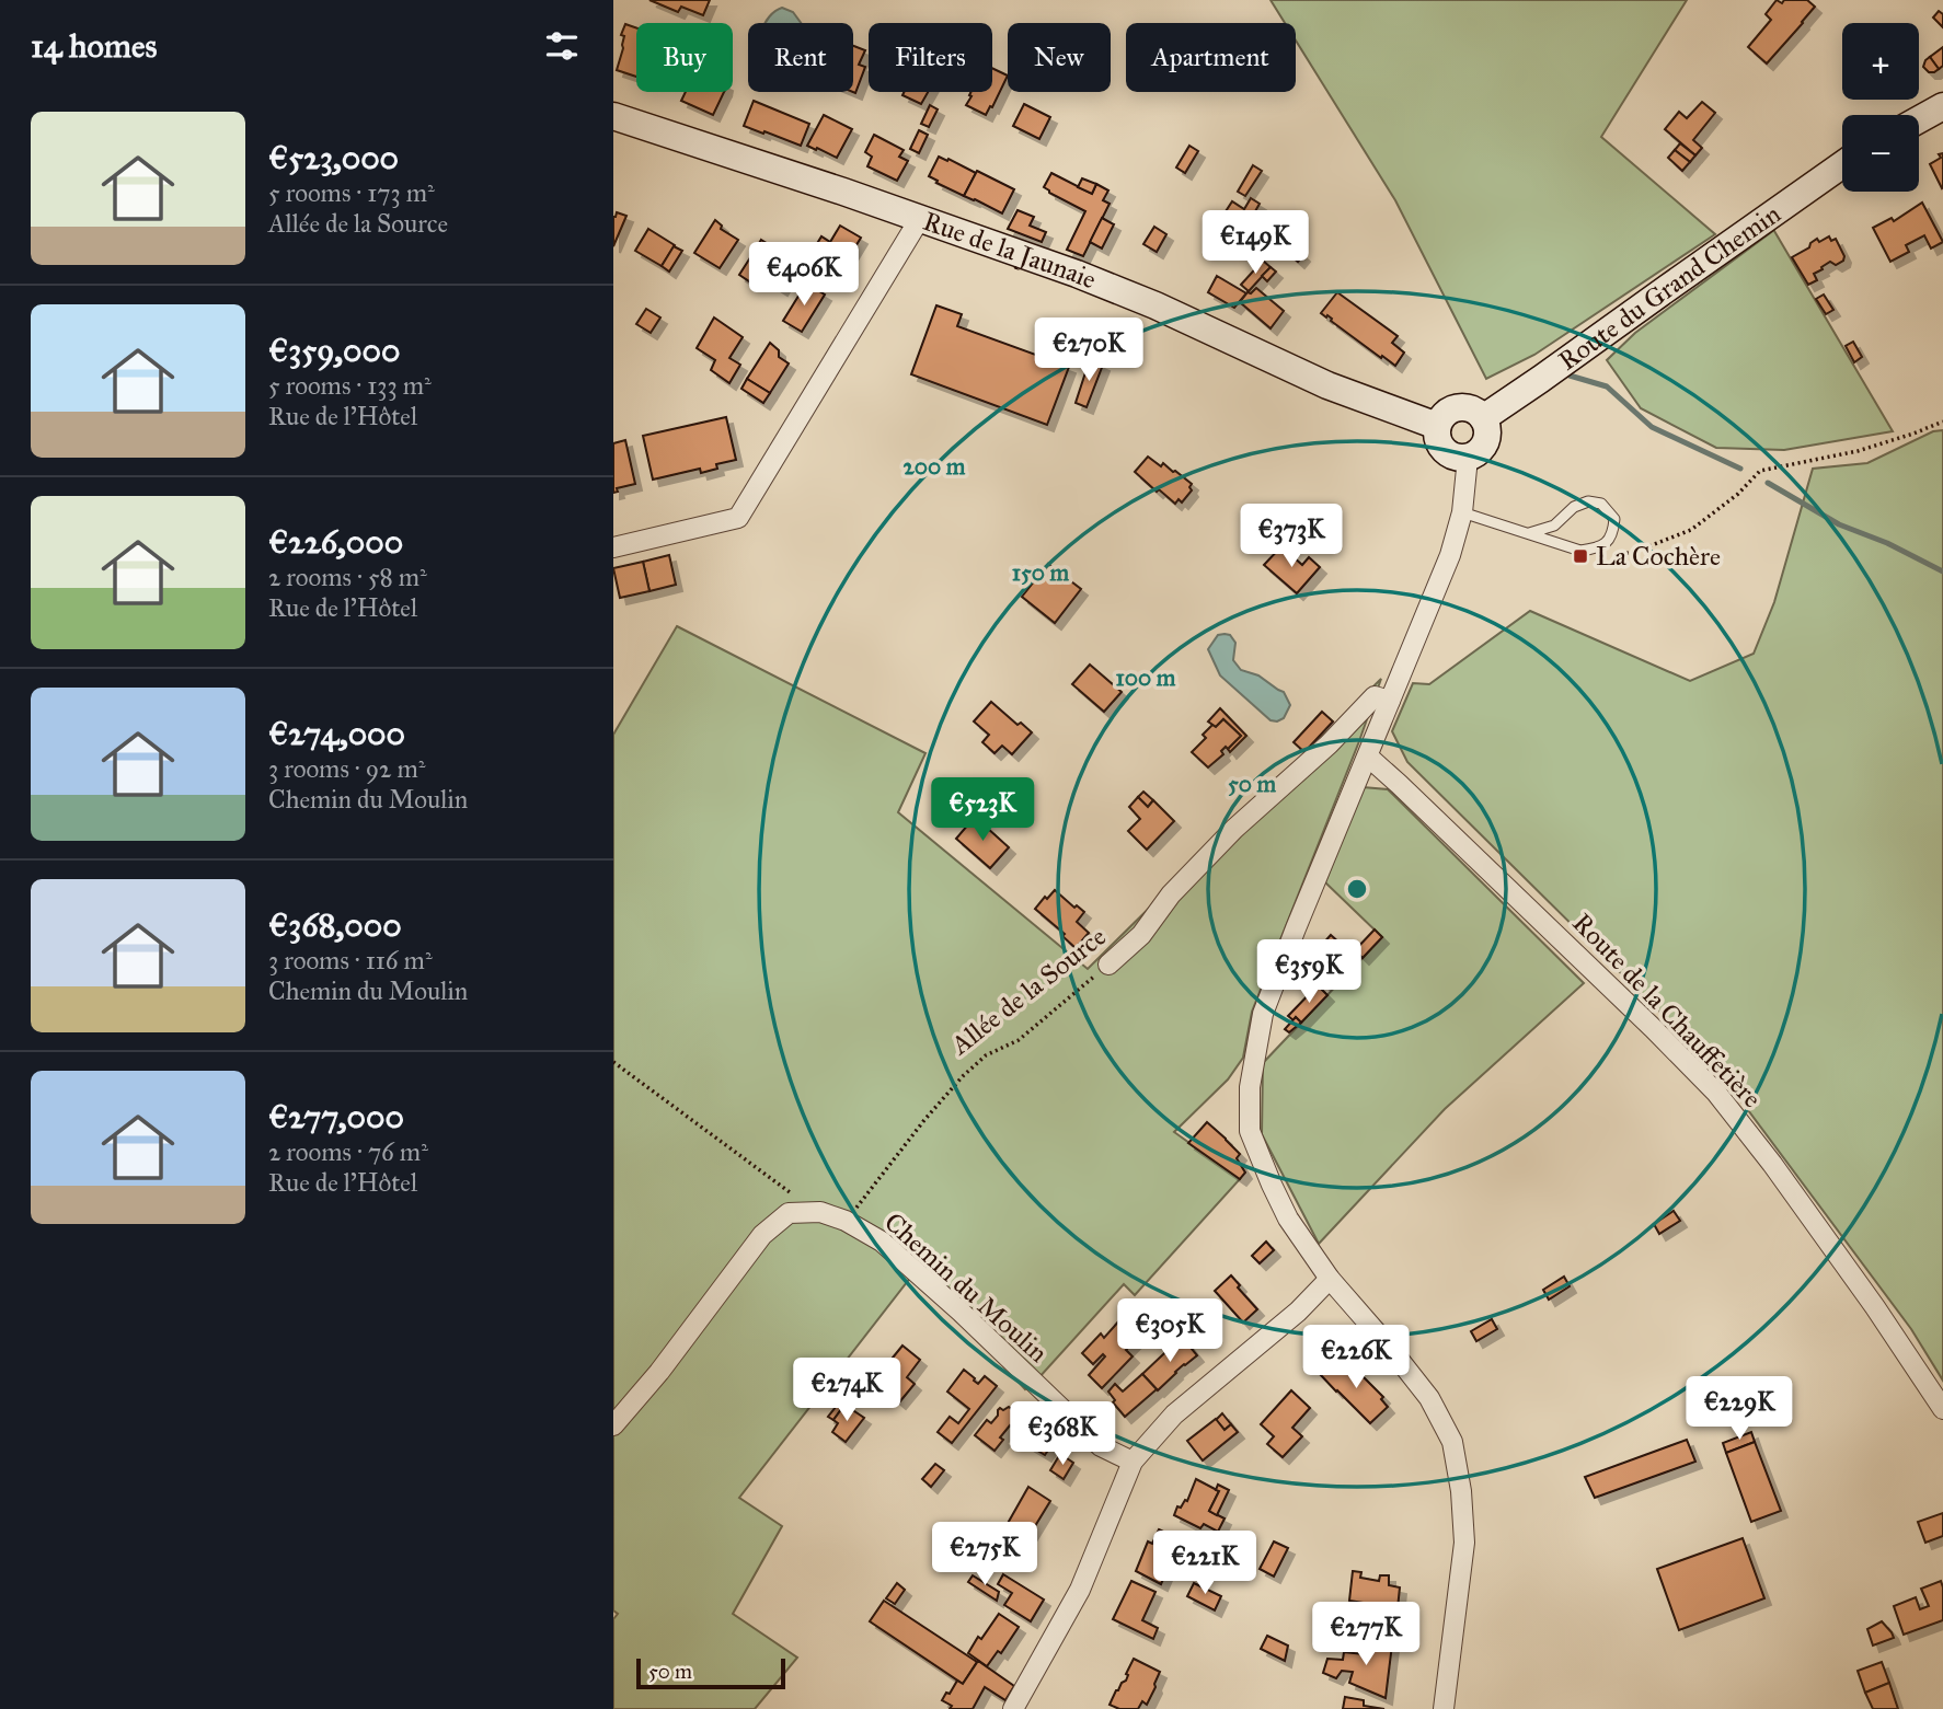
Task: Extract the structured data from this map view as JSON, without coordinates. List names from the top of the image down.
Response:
{
  "streets": {
    "main road": ["Rue de la Jaunaie", "Route du Grand Chemin"],
    "street": ["Allée de la Source", "Route de la Chauffetière", "Chemin du Moulin"]
  },
  "crossings": [
    ["Rue de la Jaunaie", "Route du Grand Chemin"],
    ["Allée de la Source", "Chemin du Moulin"]
  ],
  "places": {
    "transit": ["La Cochère"]
  },
  "scale_bar": "50 m",
  "page": {
    "heading": "14 homes",
    "map_buttons": ["+", "−"],
    "chip": [
      "Buy",
      "Rent",
      "Filters",
      "New",
      "Apartment"
    ],
    "list": [
      {
        "name": "€523,000",
        "note": "5 rooms · 173 m² · Allée de la Source"
      },
      {
        "name": "€359,000",
        "note": "5 rooms · 133 m² · Rue de l'Hôtel"
      },
      {
        "name": "€226,000",
        "note": "2 rooms · 58 m² · Rue de l'Hôtel"
      },
      {
        "name": "€274,000",
        "note": "3 rooms · 92 m² · Chemin du Moulin"
      },
      {
        "name": "€368,000",
        "note": "3 rooms · 116 m² · Chemin du Moulin"
      },
      {
        "name": "€277,000",
        "note": "2 rooms · 76 m² · Rue de l'Hôtel"
      }
    ],
    "price": [
      "€149K",
      "€406K",
      "€270K",
      "€373K",
      "€523K",
      "€359K",
      "€305K",
      "€226K",
      "€274K",
      "€229K",
      "€368K",
      "€275K",
      "€221K",
      "€277K"
    ],
    "scale": "50 m"
  },
  "rings": [
    "200 m",
    "150 m",
    "100 m",
    "50 m"
  ]
}
